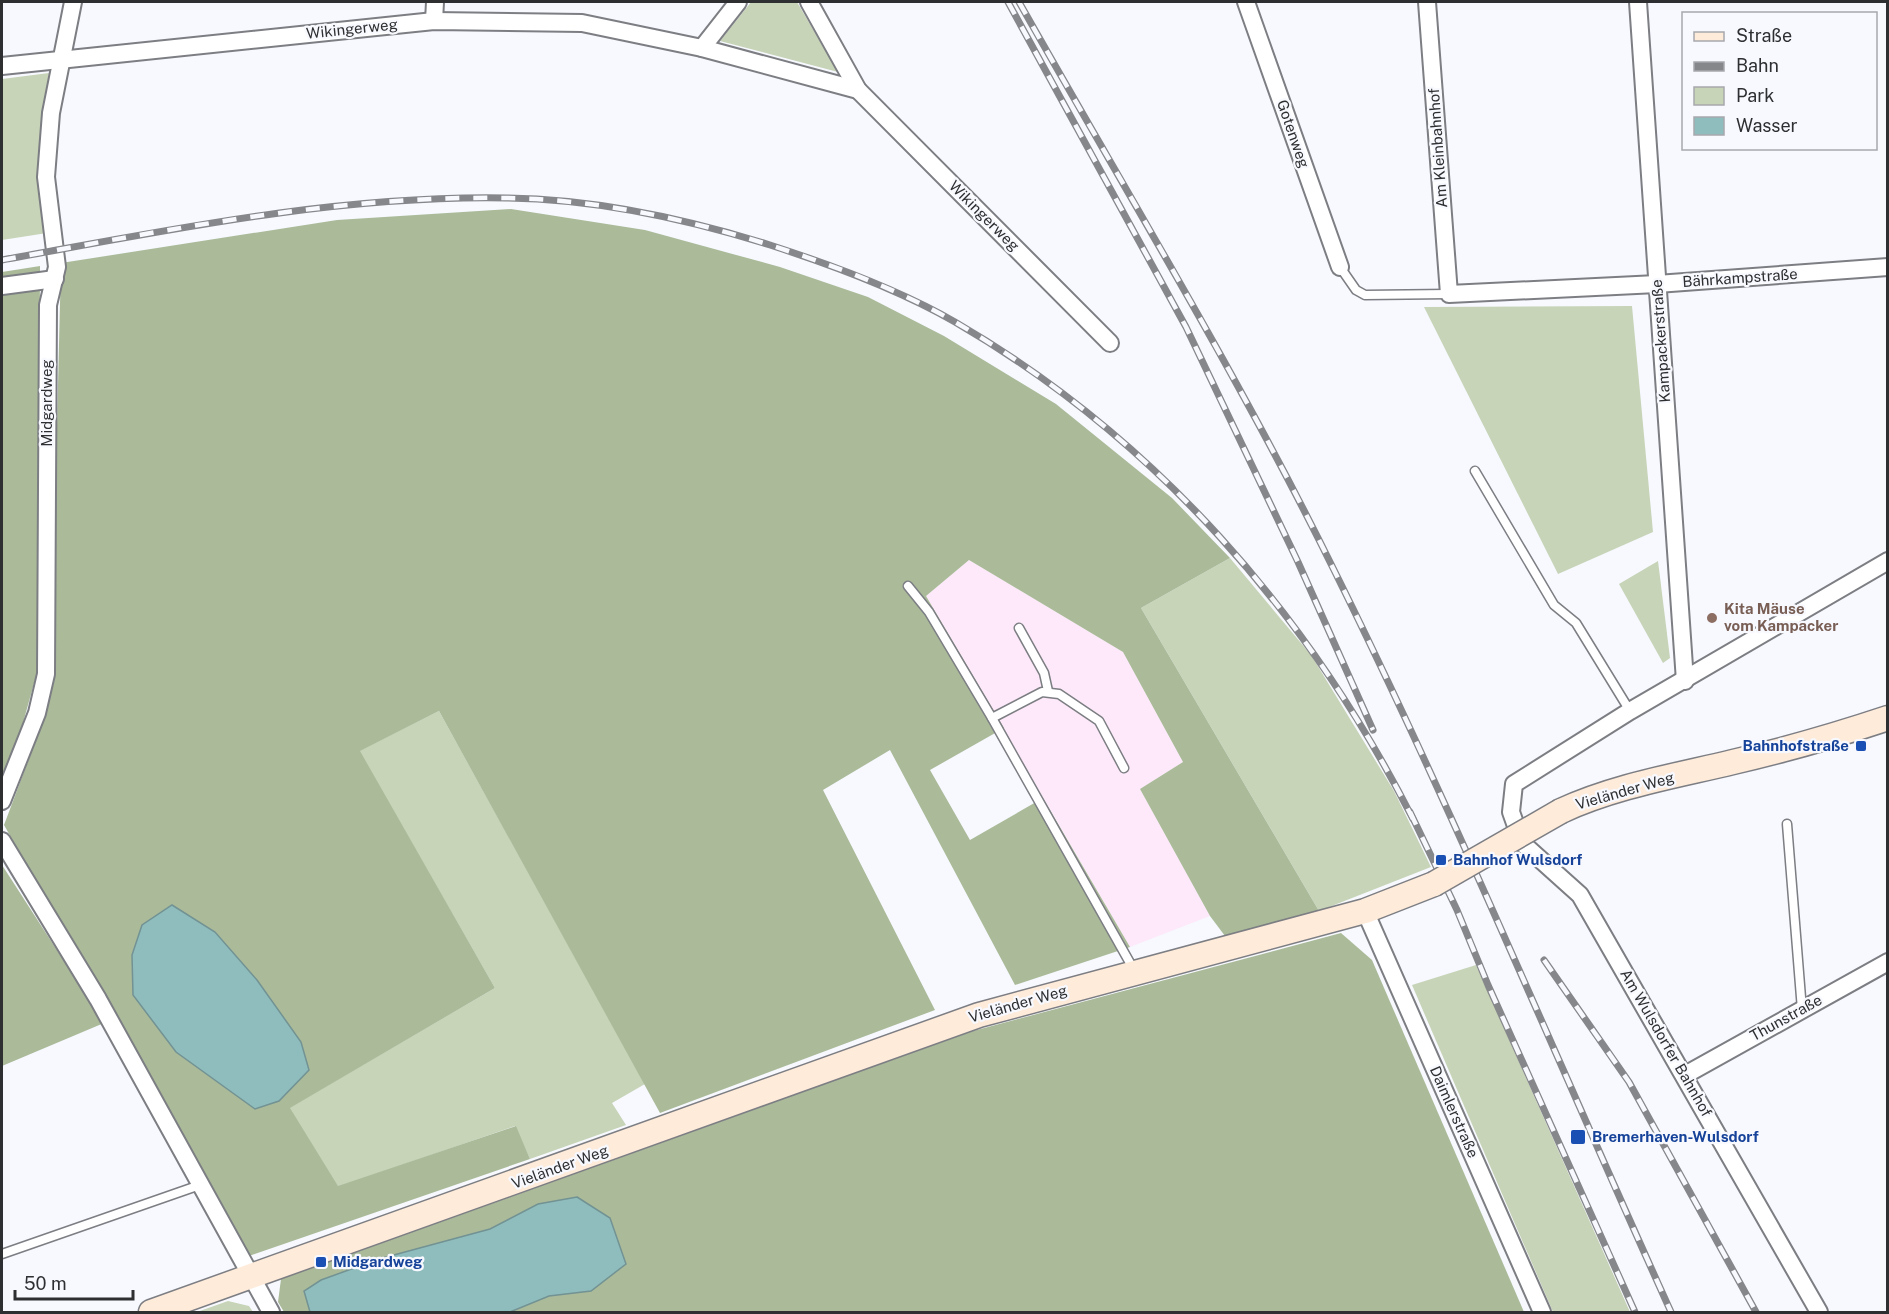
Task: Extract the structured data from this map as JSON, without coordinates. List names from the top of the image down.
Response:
{
  "streets": {
    "street": [
      "Wikingerweg",
      "Gotenweg",
      "Am Kleinbahnhof",
      "Bährkampstraße",
      "Kampackerstraße",
      "Midgardweg",
      "Vieländer Weg",
      "Thunstraße",
      "Am Wulsdorfer Bahnhof",
      "Daimlerstraße"
    ]
  },
  "crossings": [
    ["Wikingerweg", "Midgardweg"],
    ["Am Kleinbahnhof", "Bährkampstraße"],
    ["Bährkampstraße", "Kampackerstraße"],
    ["Vieländer Weg", "Daimlerstraße"],
    ["Thunstraße", "Am Wulsdorfer Bahnhof"]
  ],
  "places": {
    "other": ["Kita Mäuse vom Kampacker"],
    "transit": [
      "Bahnhofstraße",
      "Bahnhof Wulsdorf",
      "Bremerhaven-Wulsdorf",
      "Midgardweg"
    ]
  },
  "legend": [
    "Straße",
    "Bahn",
    "Park",
    "Wasser"
  ],
  "scale_bar": "50 m"
}
